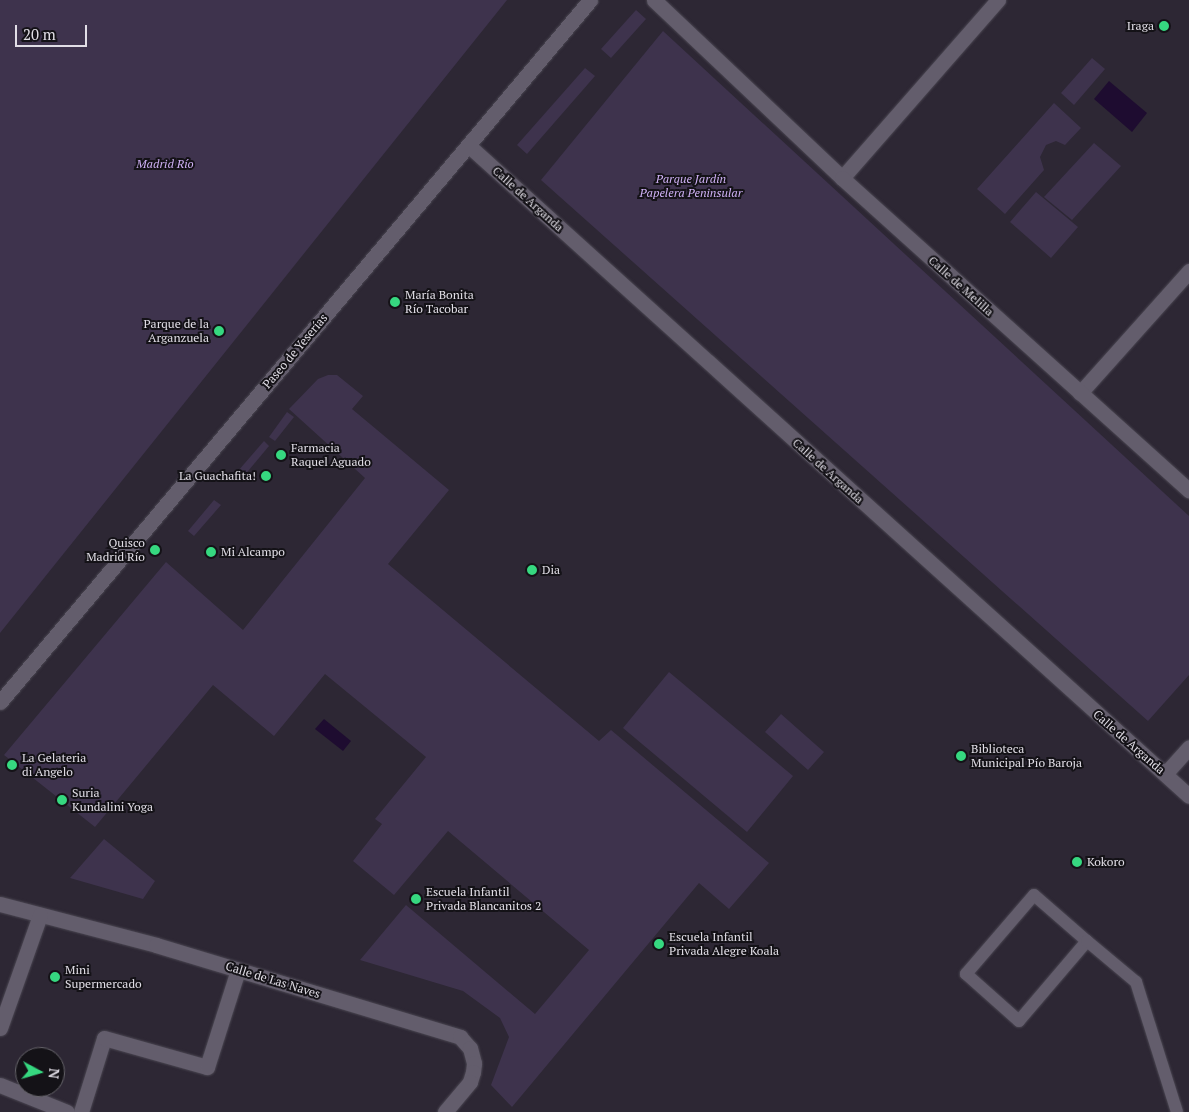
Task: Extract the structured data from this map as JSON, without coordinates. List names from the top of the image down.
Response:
{
  "streets": {
    "street": [
      "Calle de Arganda",
      "Calle de Melilla",
      "Paseo de Yeserías",
      "Calle de Las Naves"
    ]
  },
  "crossings": [
    ["Calle de Arganda", "Paseo de Yeserías"]
  ],
  "parks": ["Madrid Río", "Parque Jardín Papelera Peninsular"],
  "places": [
    "Iraga",
    "María Bonita Río Tacobar",
    "Parque de la Arganzuela",
    "Farmacia Raquel Aguado",
    "La Guachafita!",
    "Quisco Madrid Río",
    "Mi Alcampo",
    "Dia",
    "Biblioteca Municipal Pío Baroja",
    "La Gelateria di Angelo",
    "Suria Kundalini Yoga",
    "Kokoro",
    "Escuela Infantil Privada Blancanitos 2",
    "Escuela Infantil Privada Alegre Koala",
    "Mini Supermercado"
  ],
  "scale_bar": "20 m",
  "north": "right"
}
